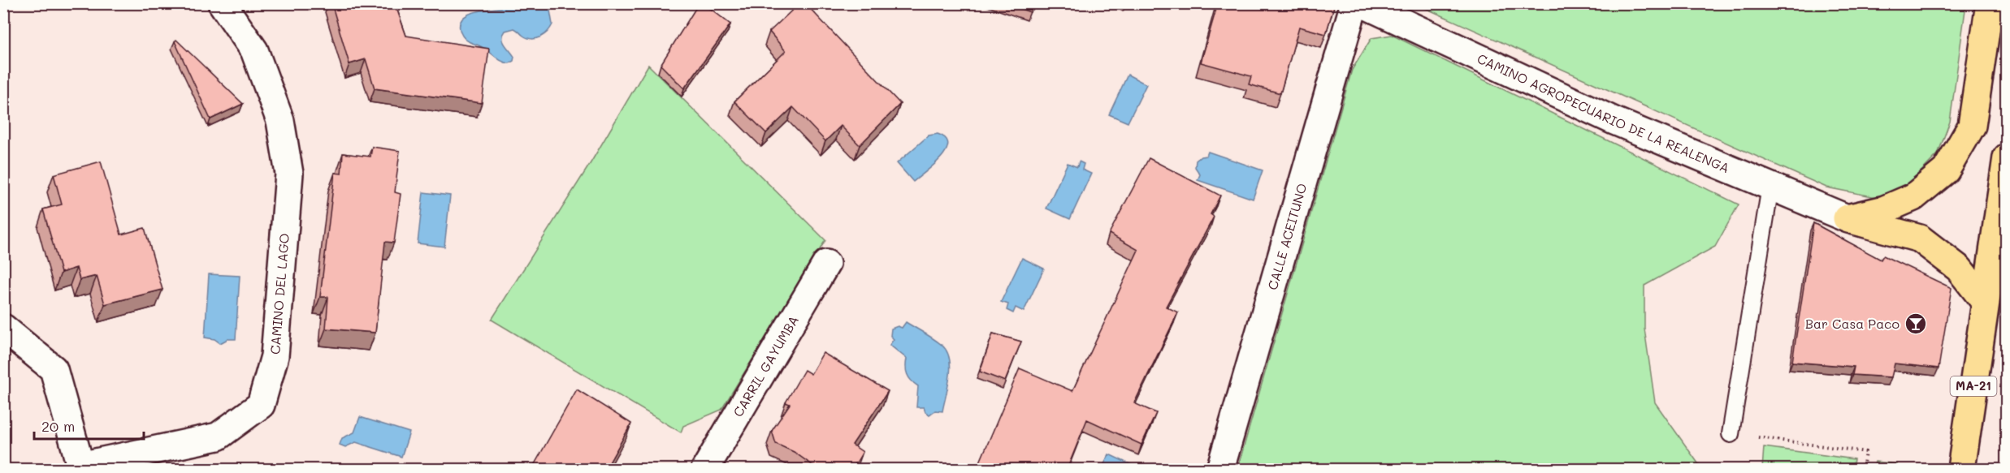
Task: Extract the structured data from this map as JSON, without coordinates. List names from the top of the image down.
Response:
{
  "streets": {
    "highway": ["MA-21"],
    "street": [
      "CAMINO AGROPECUARIO DE LA REALENGA",
      "CALLE ACEITUNO",
      "CAMINO DEL LAGO",
      "CARRIL GAYUMBA"
    ]
  },
  "places": {
    "bar": ["Bar Casa Paco"]
  },
  "scale_bar": "20 m"
}
